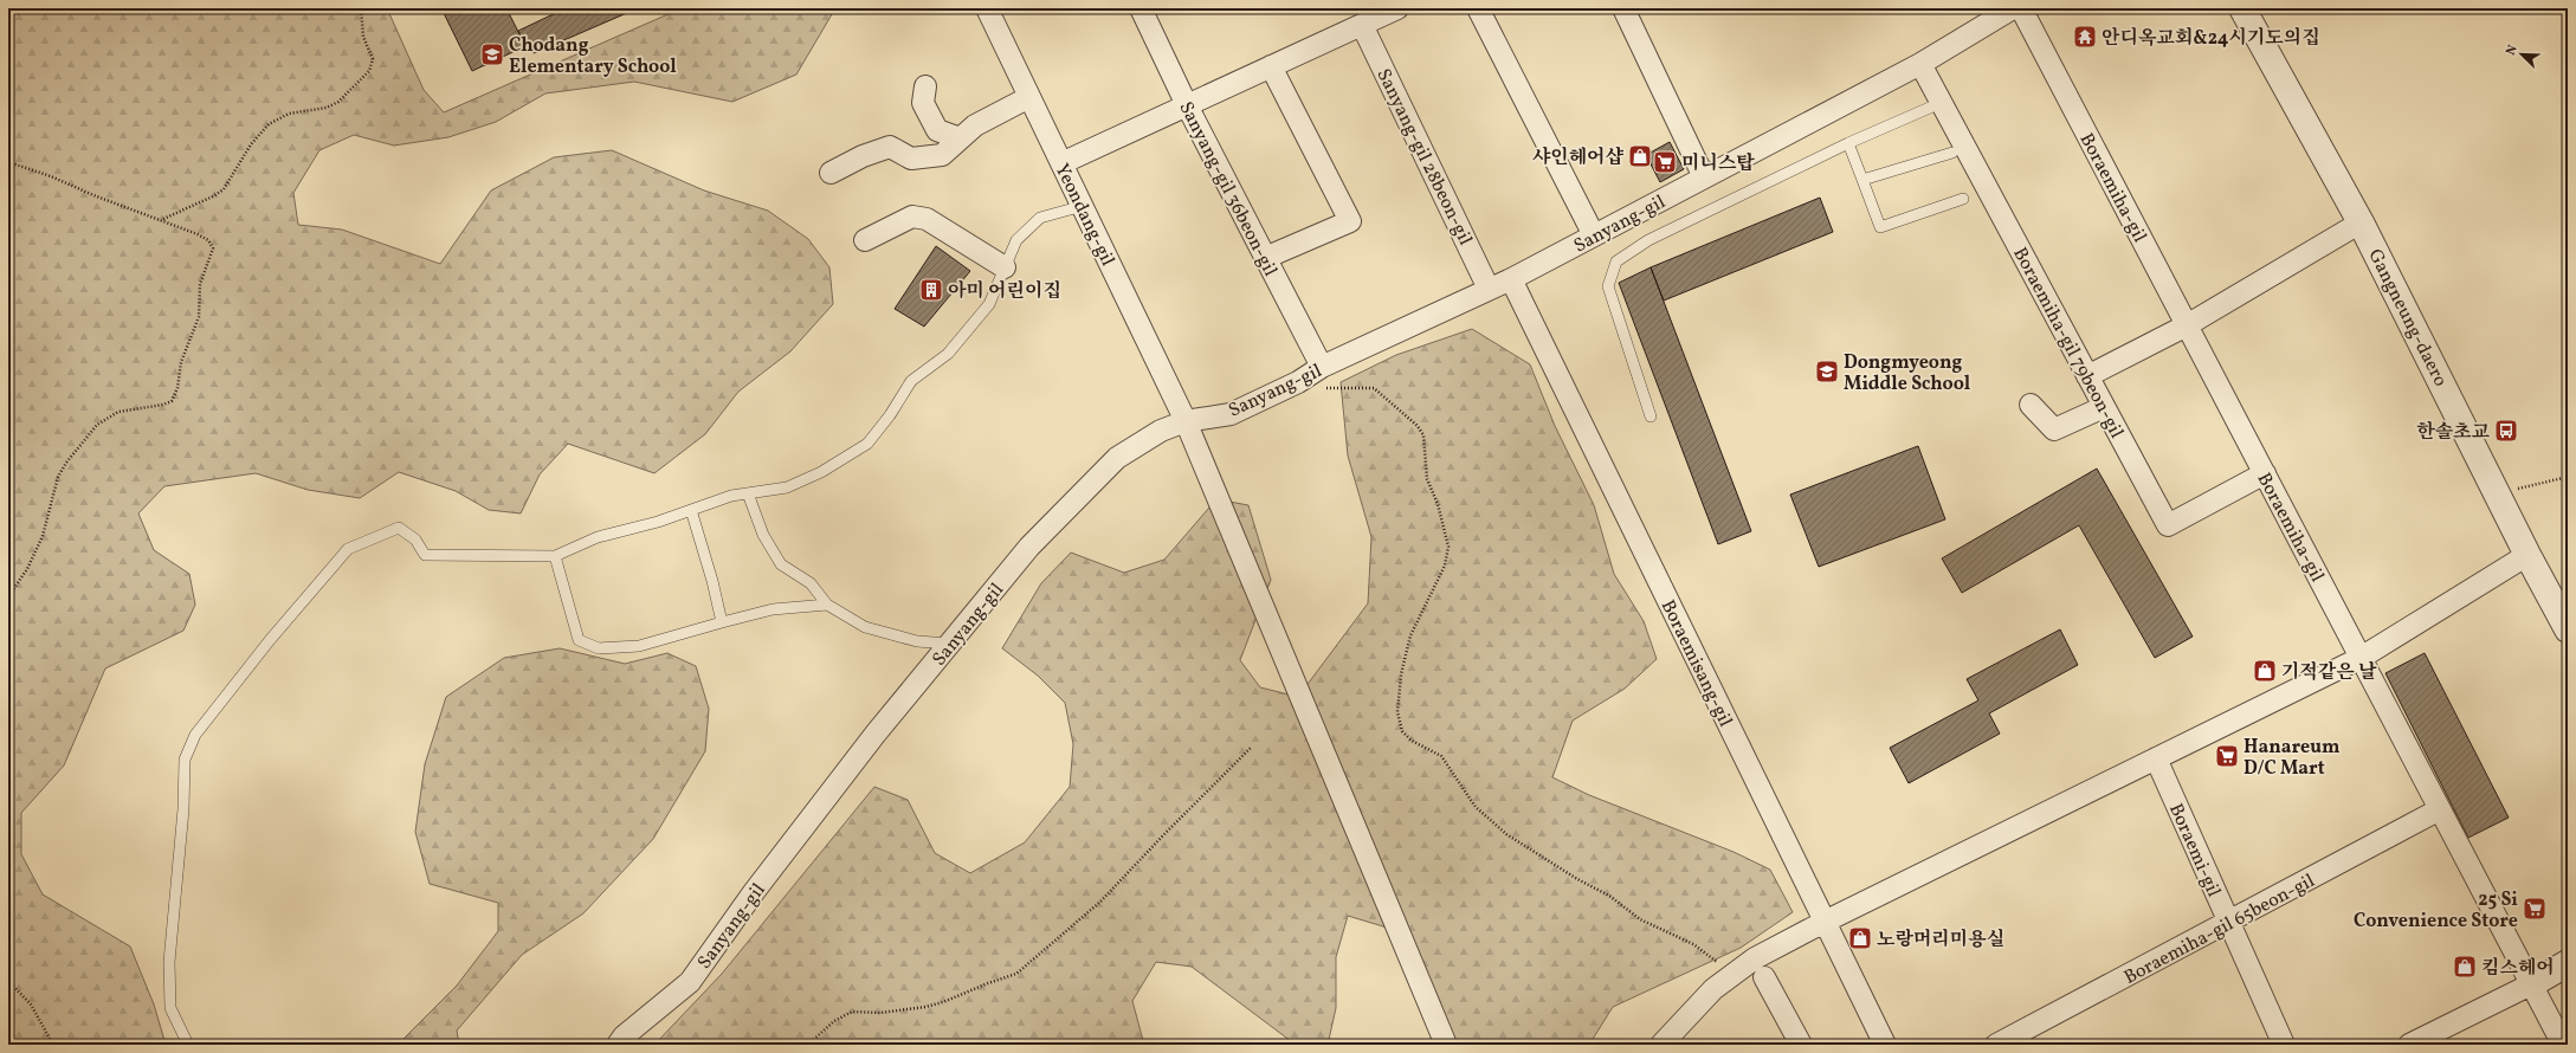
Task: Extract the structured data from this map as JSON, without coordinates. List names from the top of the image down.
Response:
{
  "streets": {
    "street": [
      "Sanyang-gil 28beon-gil",
      "Boraemiha-gil",
      "Sanyang-gil 36beon-gil",
      "Yeondang-gil",
      "Sanyang-gil",
      "Gangneung-daero",
      "Boraemiha-gil 79beon-gil",
      "Boraemisang-gil",
      "Boraemi-gil",
      "Boraemiha-gil 65beon-gil"
    ]
  },
  "crossings": [
    ["Sanyang-gil 28beon-gil", "Sanyang-gil"],
    ["Boraemiha-gil", "Boraemiha-gil 79beon-gil"],
    ["Boraemiha-gil", "Boraemiha-gil 65beon-gil"],
    ["Sanyang-gil 36beon-gil", "Sanyang-gil"],
    ["Yeondang-gil", "Sanyang-gil"],
    ["Sanyang-gil", "Boraemiha-gil 79beon-gil"],
    ["Sanyang-gil", "Boraemisang-gil"],
    ["Boraemi-gil", "Boraemiha-gil 65beon-gil"]
  ],
  "places": {
    "temple": ["안디옥교회&24시기도의집"],
    "school or university": ["Chodang Elementary School", "Dongmyeong Middle School"],
    "shop": [
      "샤인헤어샵",
      "기적같은 날",
      "노랑머리미용실",
      "킴스헤어"
    ],
    "supermarket": ["미니스탑", "Hanareum D/C Mart", "25 Si Convenience Store"],
    "building": ["아미 어린이집"],
    "bus stop": ["한솔초교"]
  },
  "north": "top left"
}
